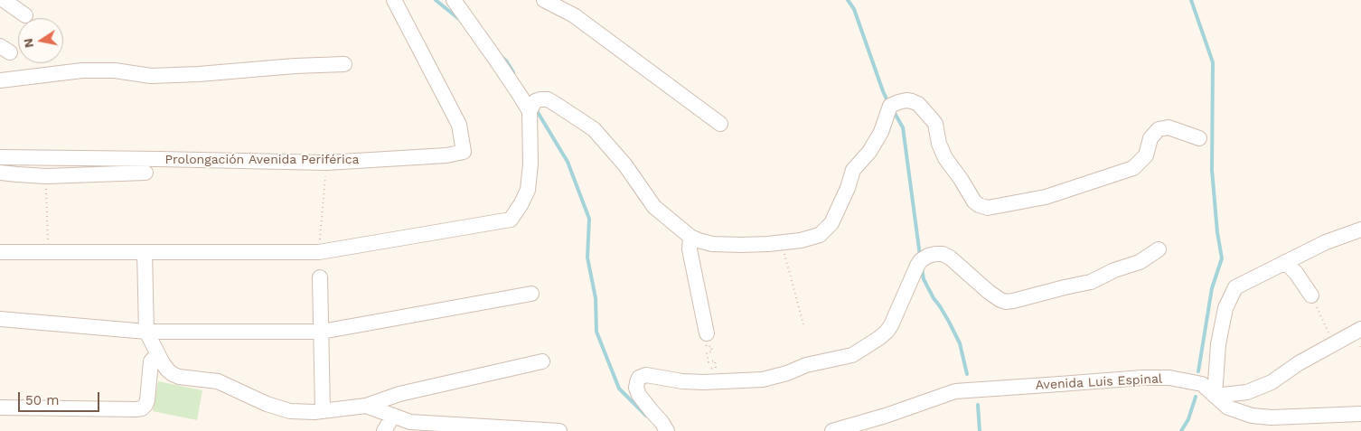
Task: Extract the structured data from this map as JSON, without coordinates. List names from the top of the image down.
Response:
{
  "streets": {
    "street": ["Prolongación Avenida Periférica", "Avenida Luis Espinal"]
  },
  "scale_bar": "50 m",
  "north": "left"
}
